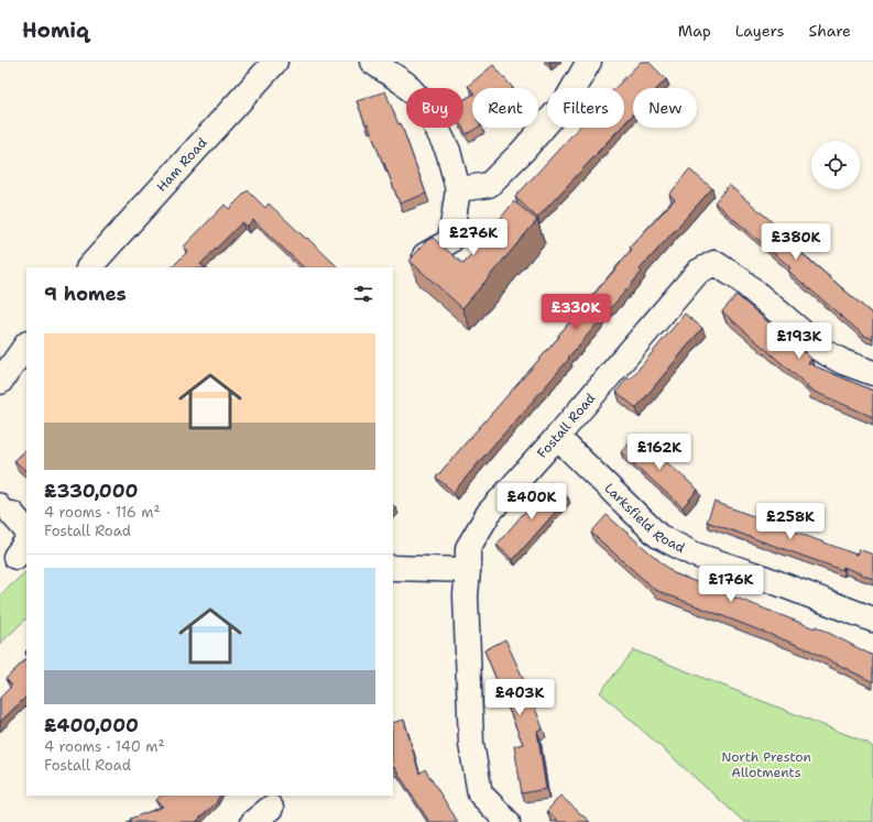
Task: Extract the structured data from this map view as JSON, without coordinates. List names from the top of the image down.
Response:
{
  "streets": {
    "street": ["Ham Road", "Fostall Road", "Larksfield Road"]
  },
  "crossings": [
    ["Fostall Road", "Larksfield Road"]
  ],
  "parks": ["North Preston Allotments"],
  "page": {
    "header": "Homiq",
    "nav": ["Map", "Layers", "Share"],
    "chip": [
      "Buy",
      "Rent",
      "Filters",
      "New"
    ],
    "price": [
      "£276K",
      "£380K",
      "£330K",
      "£193K",
      "£162K",
      "£400K",
      "£258K",
      "£176K",
      "£403K"
    ],
    "heading": "9 homes",
    "list": [
      {
        "name": "£330,000",
        "note": "4 rooms · 116 m² · Fostall Road"
      },
      {
        "name": "£400,000",
        "note": "4 rooms · 140 m² · Fostall Road"
      }
    ]
  }
}
